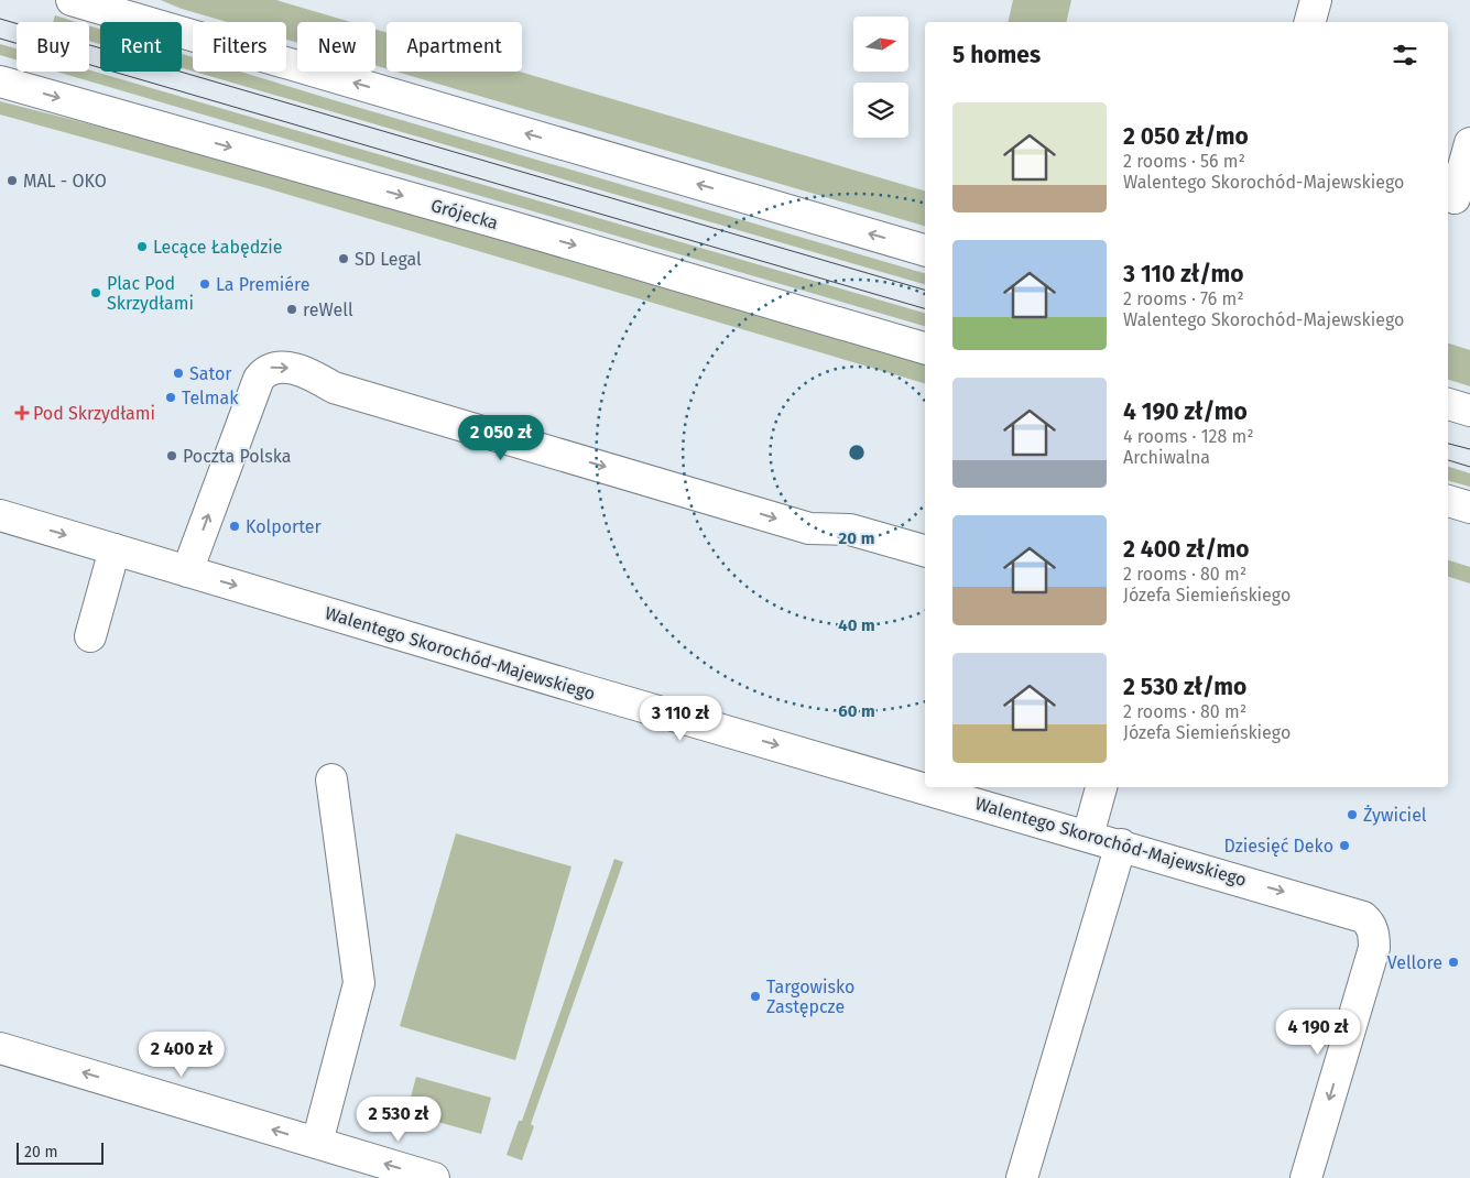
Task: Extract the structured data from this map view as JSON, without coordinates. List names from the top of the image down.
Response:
{
  "streets": {
    "street": ["Grójecka", "Walentego Skorochód-Majewskiego"]
  },
  "one_way": ["Walentego Skorochód-Majewskiego"],
  "places": {
    "other": [
      "MAL - OKO",
      "Lecące Łabędzie",
      "SD Legal",
      "La Premiére",
      "Plac Pod Skrzydłami",
      "reWell",
      "Sator",
      "Telmak",
      "Poczta Polska",
      "Kolporter",
      "Żywiciel",
      "Dziesięć Deko",
      "Vellore",
      "Targowisko Zastępcze"
    ],
    "health": ["Pod Skrzydłami"]
  },
  "scale_bar": "20 m",
  "north": "right",
  "page": {
    "chip": [
      "Buy",
      "Rent",
      "Filters",
      "New",
      "Apartment"
    ],
    "heading": "5 homes",
    "list": [
      {
        "name": "2 050 zł/mo",
        "note": "2 rooms · 56 m² · Walentego Skorochód-Majewskiego"
      },
      {
        "name": "3 110 zł/mo",
        "note": "2 rooms · 76 m² · Walentego Skorochód-Majewskiego"
      },
      {
        "name": "4 190 zł/mo",
        "note": "4 rooms · 128 m² · Archiwalna"
      },
      {
        "name": "2 400 zł/mo",
        "note": "2 rooms · 80 m² · Józefa Siemieńskiego"
      },
      {
        "name": "2 530 zł/mo",
        "note": "2 rooms · 80 m² · Józefa Siemieńskiego"
      }
    ],
    "price": [
      "2 050 zł",
      "3 110 zł",
      "4 190 zł",
      "2 400 zł",
      "2 530 zł"
    ],
    "scale": "20 m"
  },
  "rings": ["20 m", "40 m", "60 m"]
}
